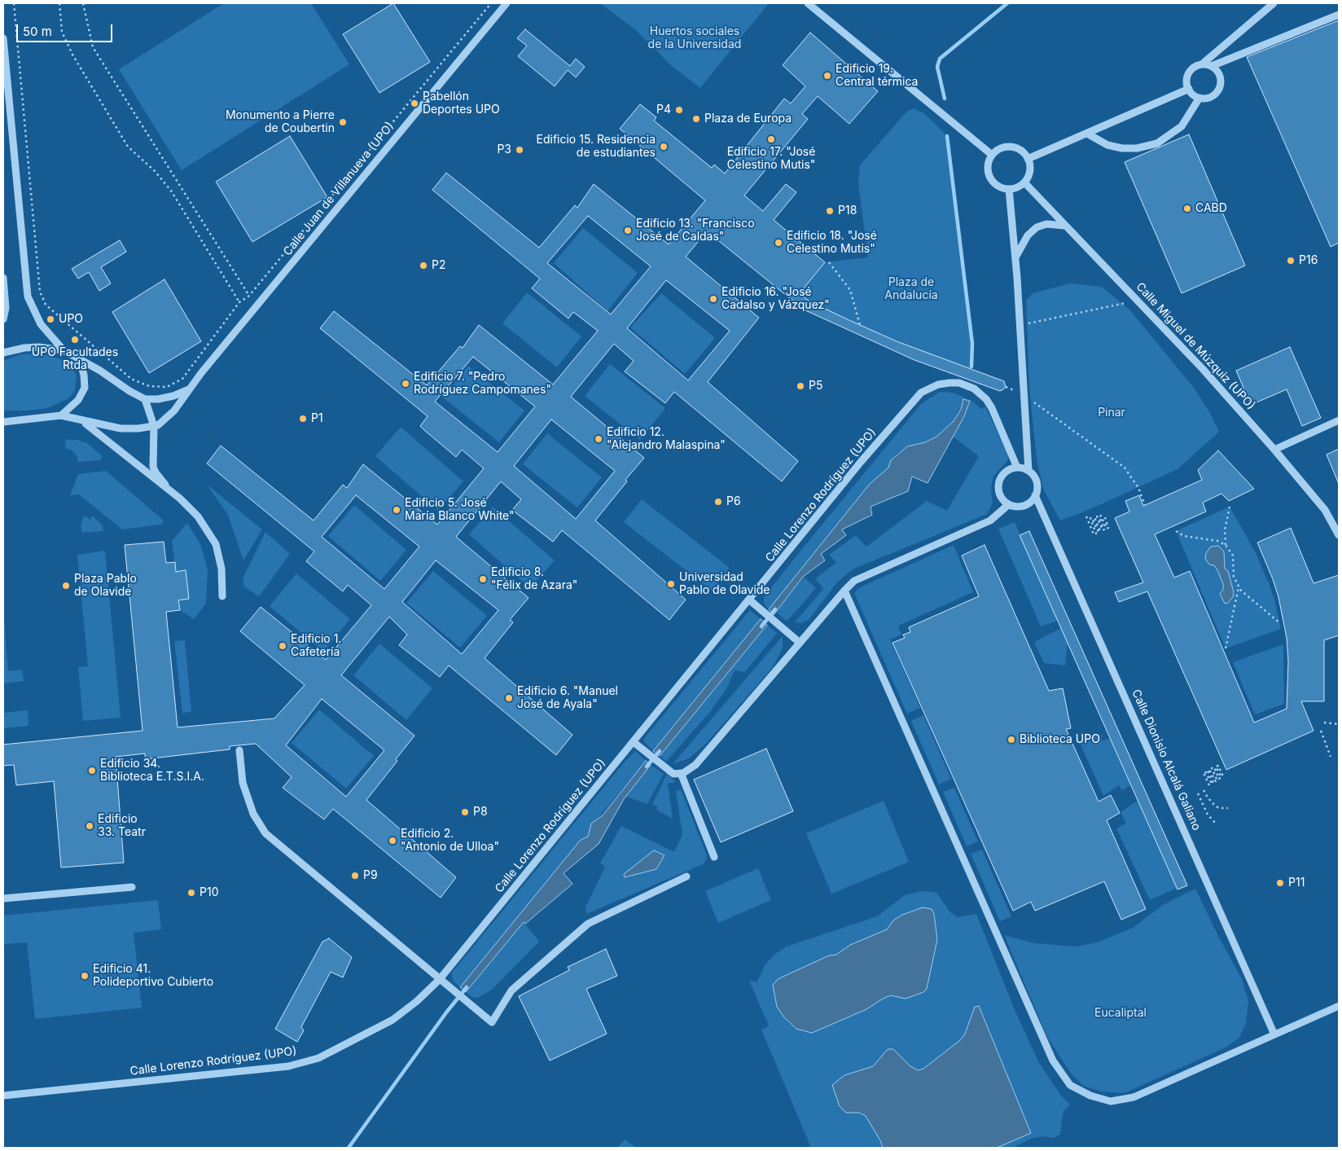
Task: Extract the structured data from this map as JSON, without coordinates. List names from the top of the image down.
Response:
{
  "streets": {
    "street": [
      "Calle Juan de Villanueva (UPO)",
      "Calle Miguel de Múzquiz (UPO)",
      "Calle Lorenzo Rodríguez (UPO)",
      "Calle Dionisio Alcalá Galiano"
    ]
  },
  "crossings": [
    ["Calle Lorenzo Rodríguez (UPO)", "Calle Dionisio Alcalá Galiano"]
  ],
  "parks": [
    "Huertos sociales de la Universidad",
    "Plaza de Andalucía",
    "Pinar",
    "Eucaliptal"
  ],
  "places": [
    "Edificio 19. Central térmica",
    "Pabellón Deportes UPO",
    "P4",
    "Plaza de Europa",
    "Monumento a Pierre de Coubertin",
    "Edificio 17. \"José Celestino Mutis\"",
    "Edificio 15. Residencia de estudiantes",
    "P3",
    "CABD",
    "P18",
    "Edificio 13. \"Francisco José de Caldas\"",
    "Edificio 18. \"José Celestino Mutis\"",
    "P16",
    "P2",
    "Edificio 16. \"José Cadalso y Vázquez\"",
    "UPO",
    "UPO Facultades Rtda",
    "Edificio 7. \"Pedro Rodríguez Campomanes\"",
    "P5",
    "P1",
    "Edificio 12. \"Alejandro Malaspina\"",
    "P6",
    "Edificio 5. José María Blanco White\"",
    "Edificio 8. \"Félix de Azara\"",
    "Universidad Pablo de Olavide",
    "Plaza Pablo de Olavide",
    "Edificio 1. Cafetería",
    "Edificio 6. \"Manuel José de Ayala\"",
    "Biblioteca UPO",
    "Edificio 34. Biblioteca E.T.S.I.A.",
    "P8",
    "Edificio 33. Teatr",
    "Edificio 2. \"Antonio de Ulloa\"",
    "P9",
    "P11",
    "P10",
    "Edificio 41. Polideportivo Cubierto"
  ],
  "scale_bar": "50 m"
}
